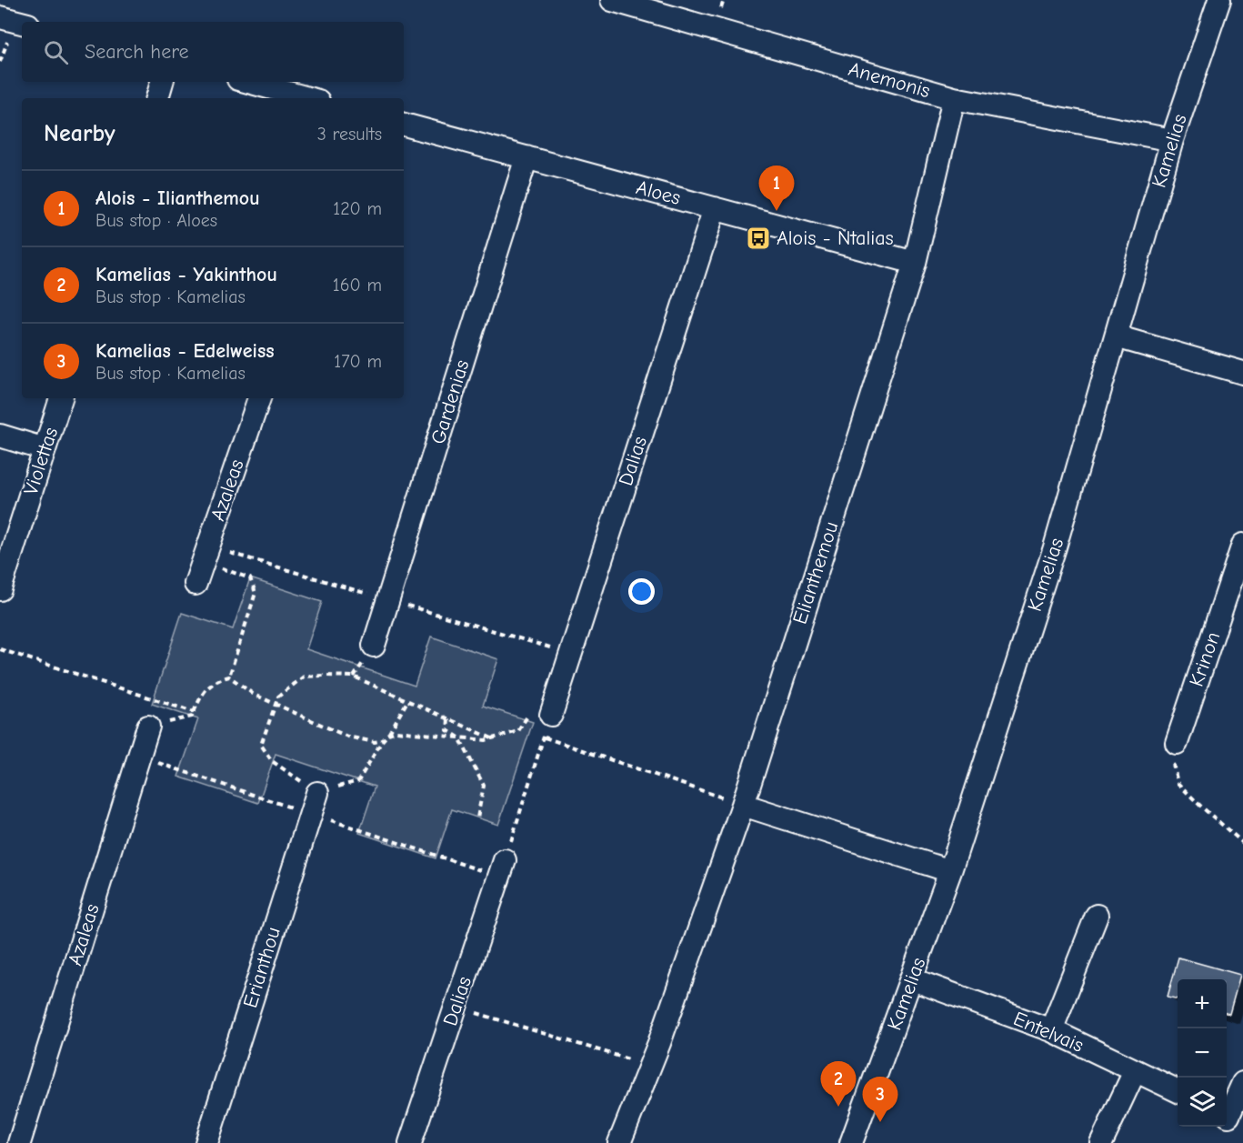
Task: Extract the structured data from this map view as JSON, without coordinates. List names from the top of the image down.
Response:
{
  "streets": {
    "street": [
      "Anemonis",
      "Kamelias",
      "Aloes",
      "Gardenias",
      "Violettas",
      "Dalias",
      "Azaleas",
      "Elianthemou",
      "Krinon",
      "Erianthou",
      "Entelvais"
    ]
  },
  "crossings": [
    ["Anemonis", "Kamelias"],
    ["Anemonis", "Elianthemou"],
    ["Kamelias", "Entelvais"],
    ["Aloes", "Gardenias"],
    ["Aloes", "Dalias"],
    ["Aloes", "Elianthemou"]
  ],
  "places": {
    "bus stop": ["Alois - Ntalias"]
  },
  "page": {
    "search": "Search here",
    "heading": ["Nearby", "3 results"],
    "pins": ["1", "2", "3"],
    "list": [
      {
        "mark": "1",
        "name": "Alois - Ilianthemou",
        "note": "Bus stop · Aloes",
        "value": "120 m"
      },
      {
        "mark": "2",
        "name": "Kamelias - Yakinthou",
        "note": "Bus stop · Kamelias",
        "value": "160 m"
      },
      {
        "mark": "3",
        "name": "Kamelias - Edelweiss",
        "note": "Bus stop · Kamelias",
        "value": "170 m"
      }
    ],
    "map_buttons": ["+", "−"]
  }
}
